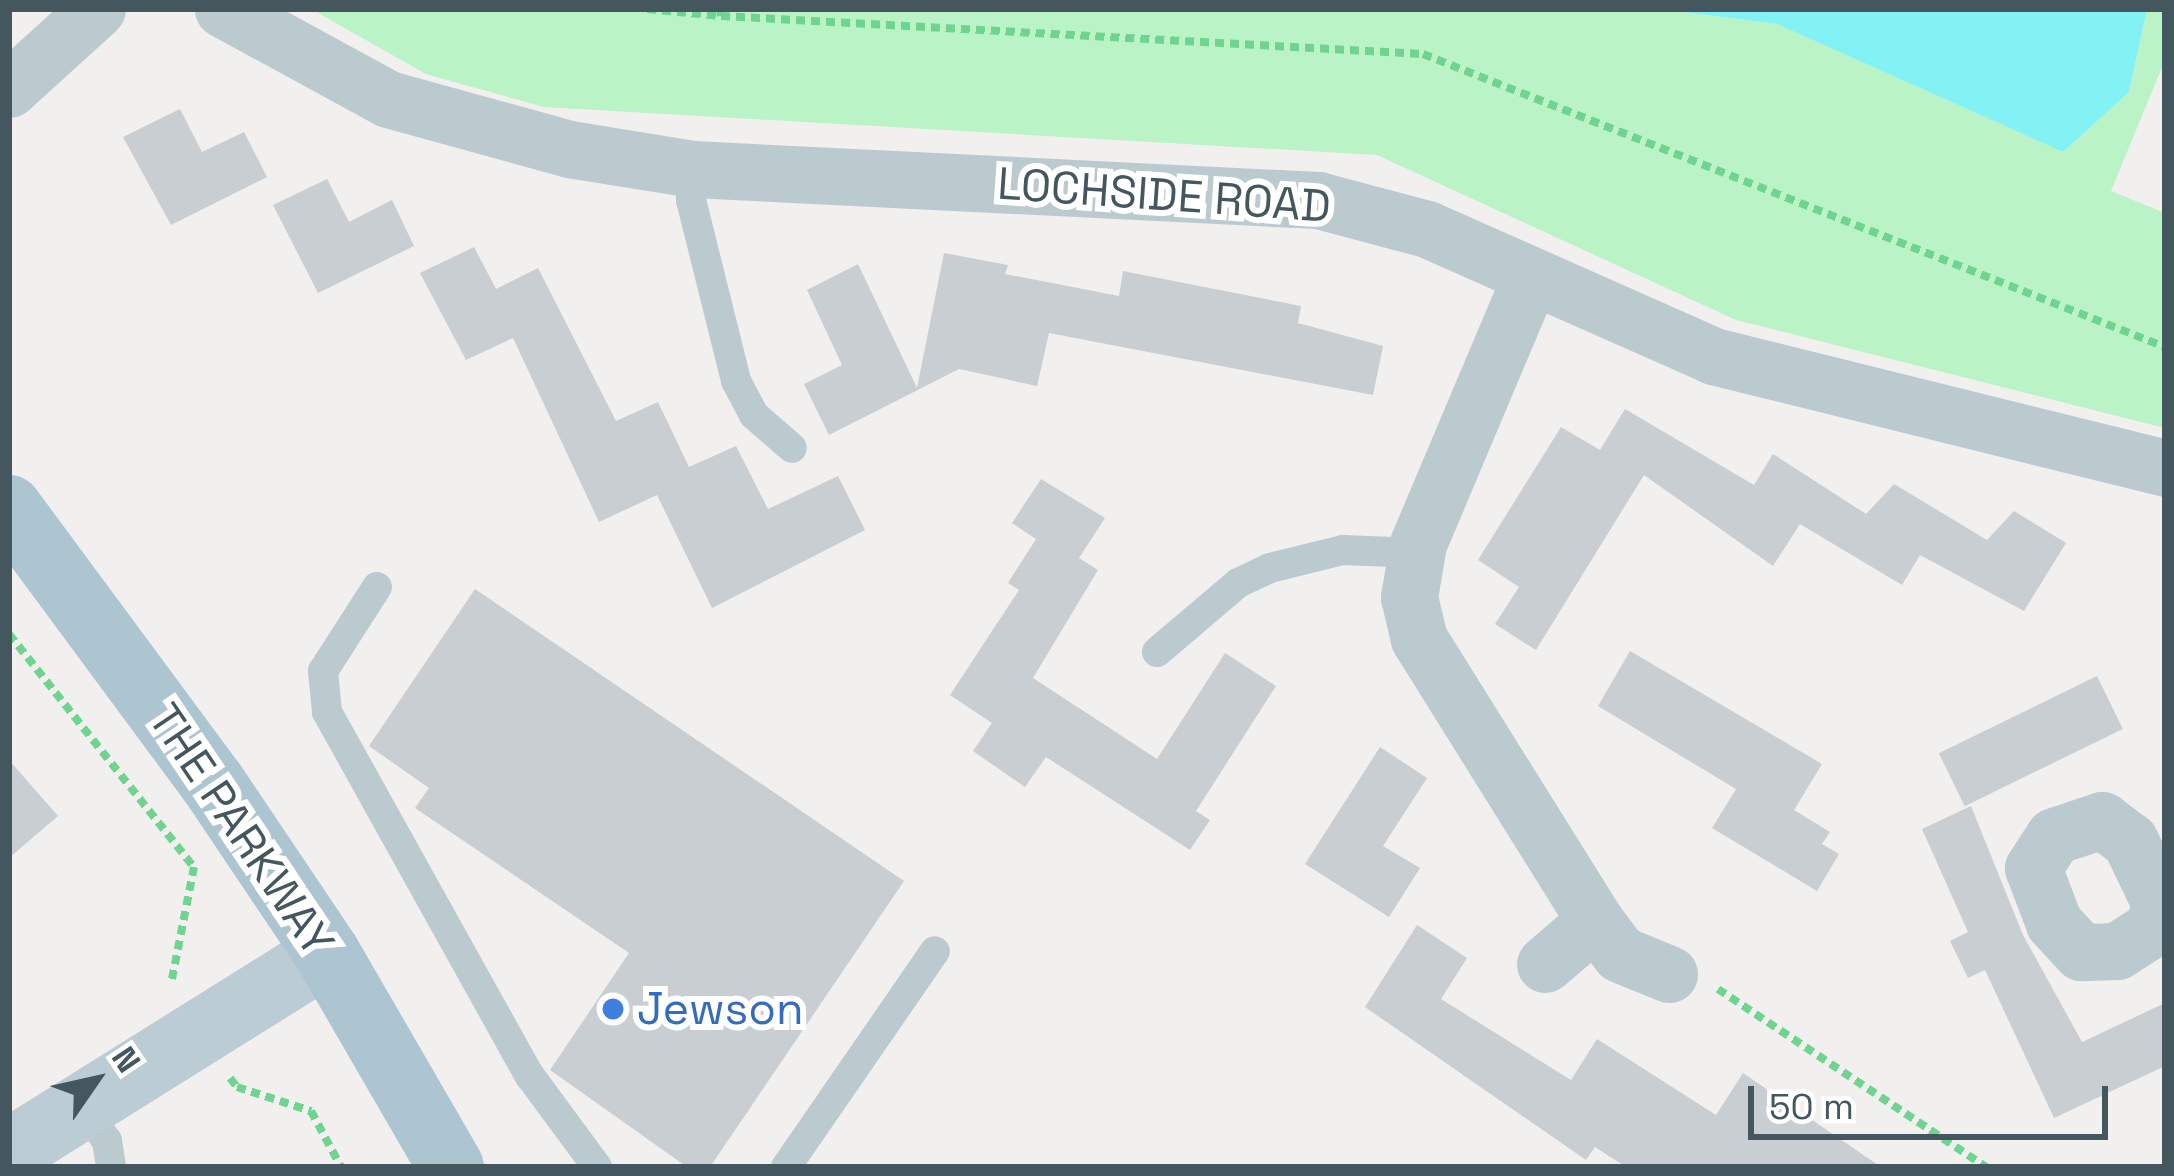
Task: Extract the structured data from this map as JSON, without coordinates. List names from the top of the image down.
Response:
{
  "streets": {
    "main road": ["THE PARKWAY"],
    "street": ["LOCHSIDE ROAD"]
  },
  "places": ["Jewson"],
  "scale_bar": "50 m",
  "north": "top right"
}
